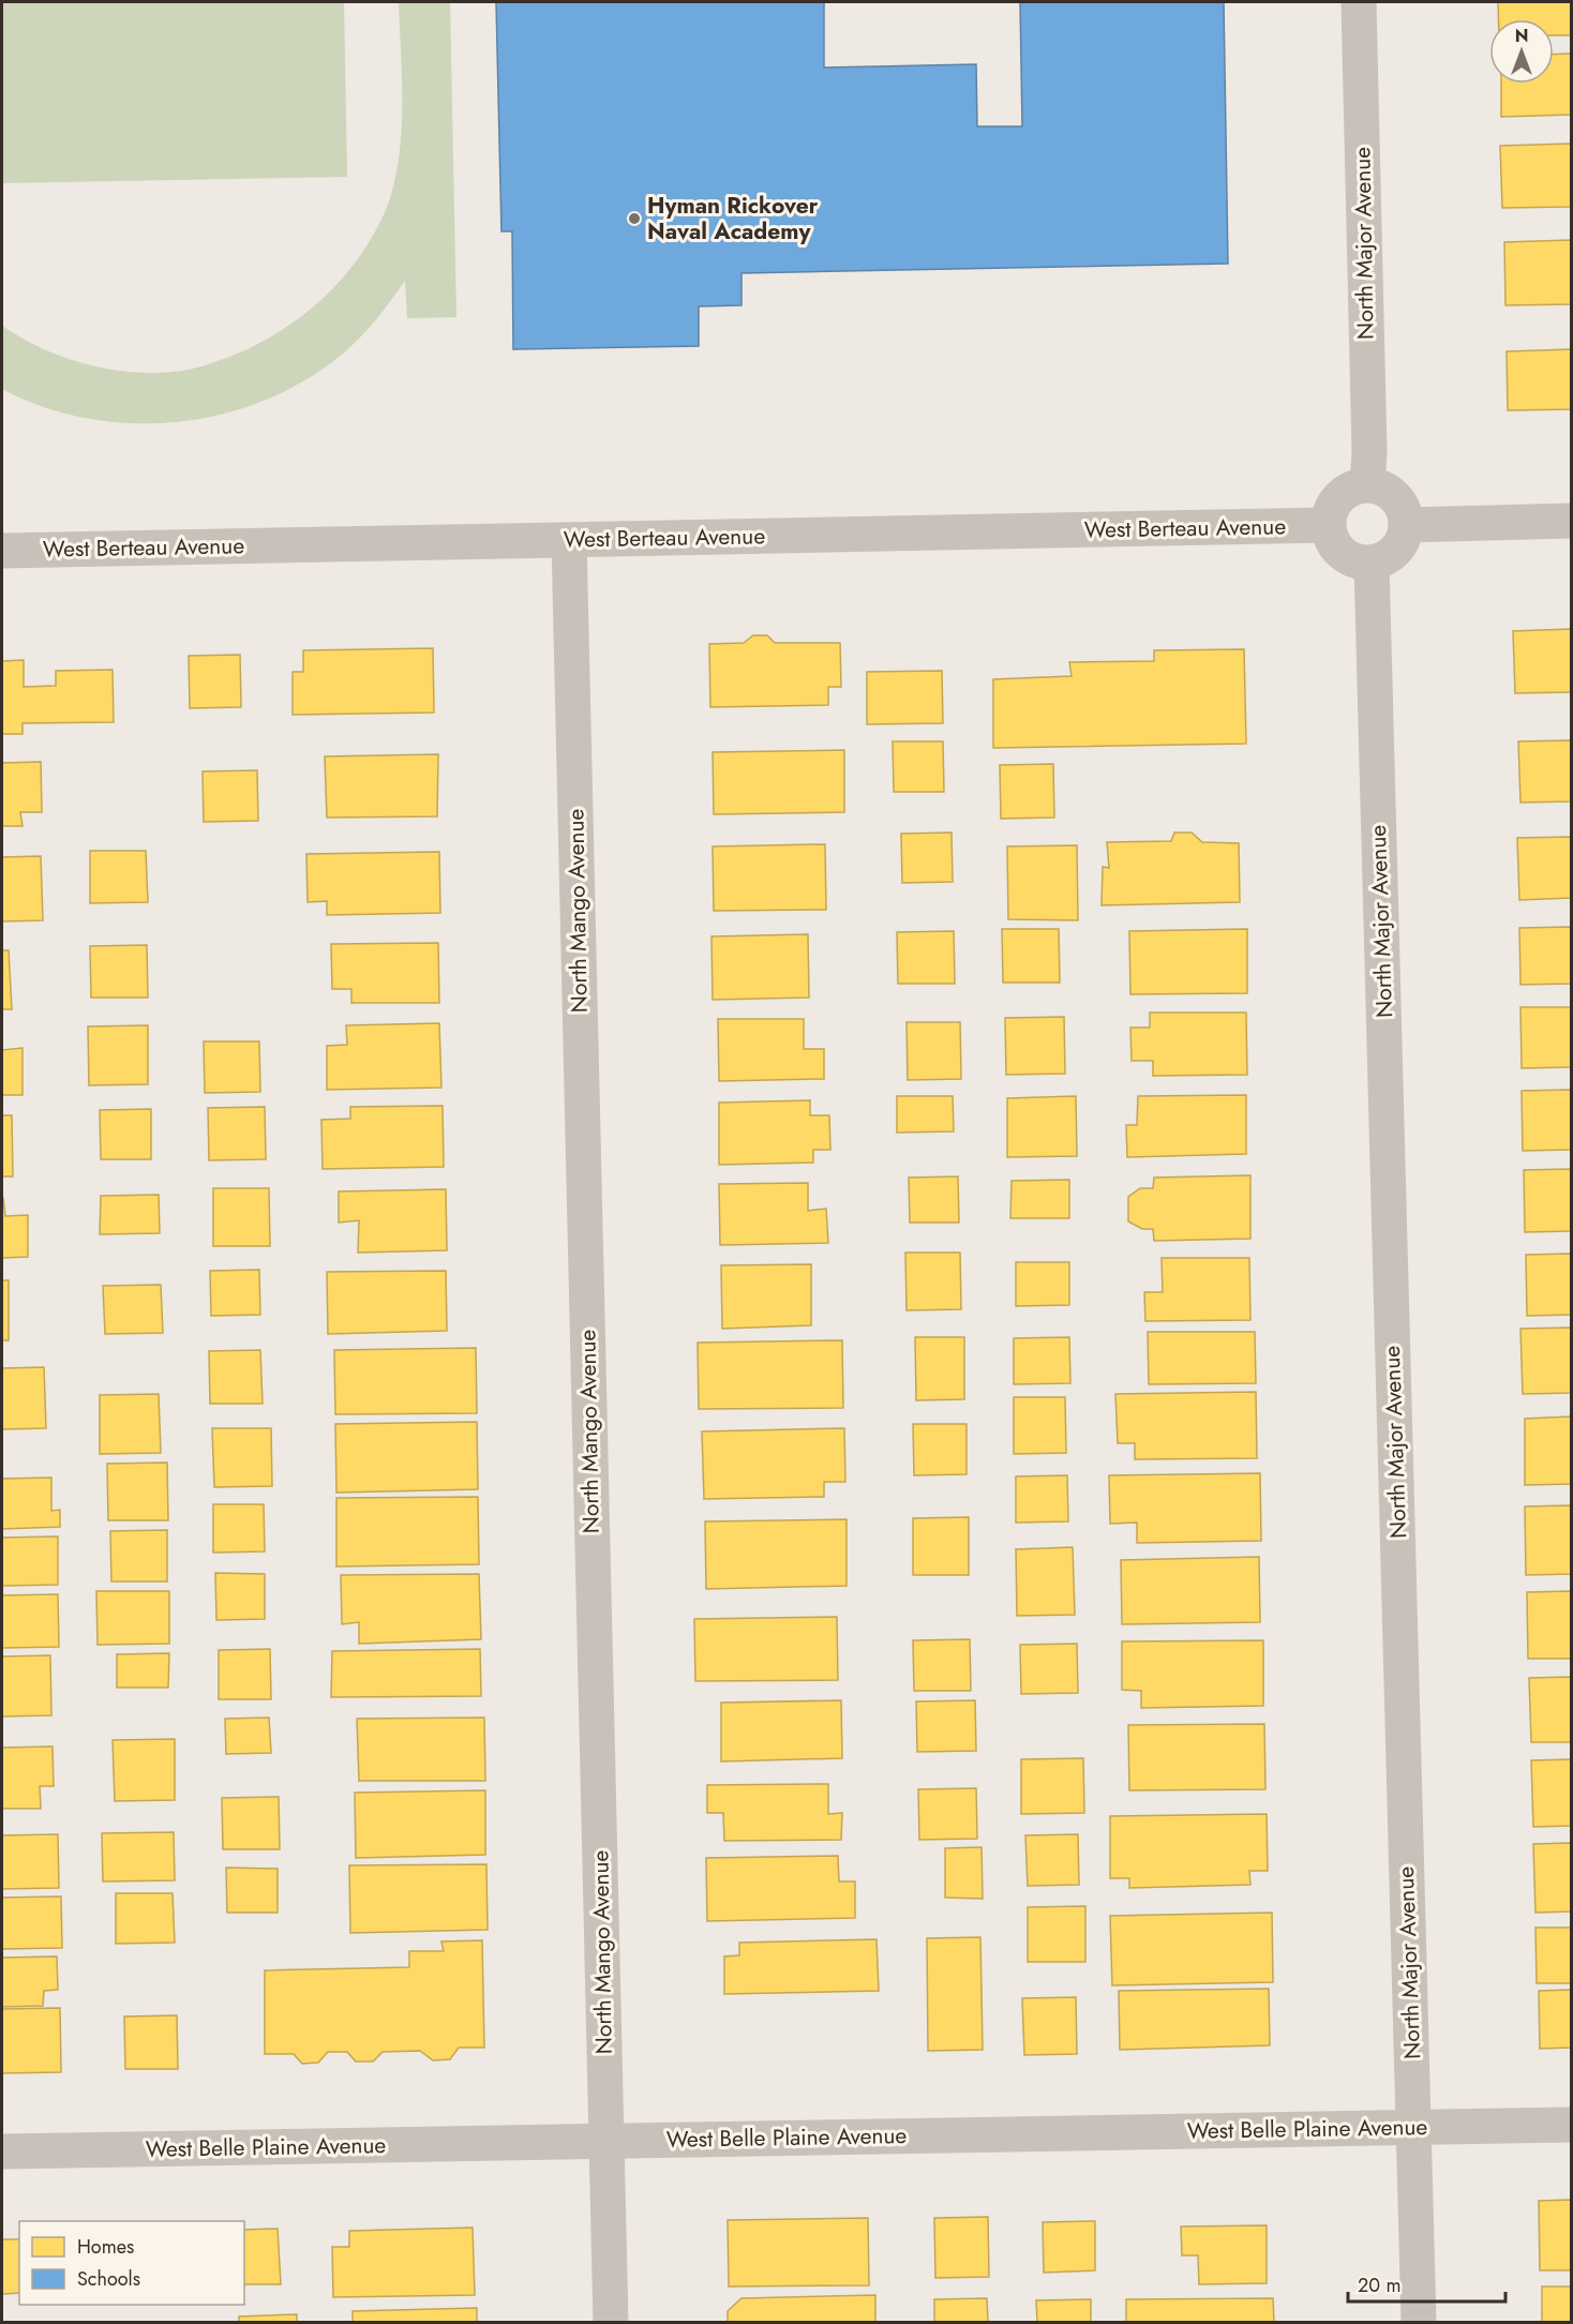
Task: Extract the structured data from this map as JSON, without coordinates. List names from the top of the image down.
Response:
{
  "streets": {
    "street": [
      "North Major Avenue",
      "West Berteau Avenue",
      "North Mango Avenue",
      "West Belle Plaine Avenue"
    ]
  },
  "crossings": [
    ["North Major Avenue", "West Berteau Avenue"],
    ["North Major Avenue", "West Belle Plaine Avenue"],
    ["West Berteau Avenue", "North Mango Avenue"],
    ["North Mango Avenue", "West Belle Plaine Avenue"]
  ],
  "places": ["Hyman Rickover Naval Academy"],
  "legend": ["Homes", "Schools"],
  "scale_bar": "20 m",
  "north": "top"
}
